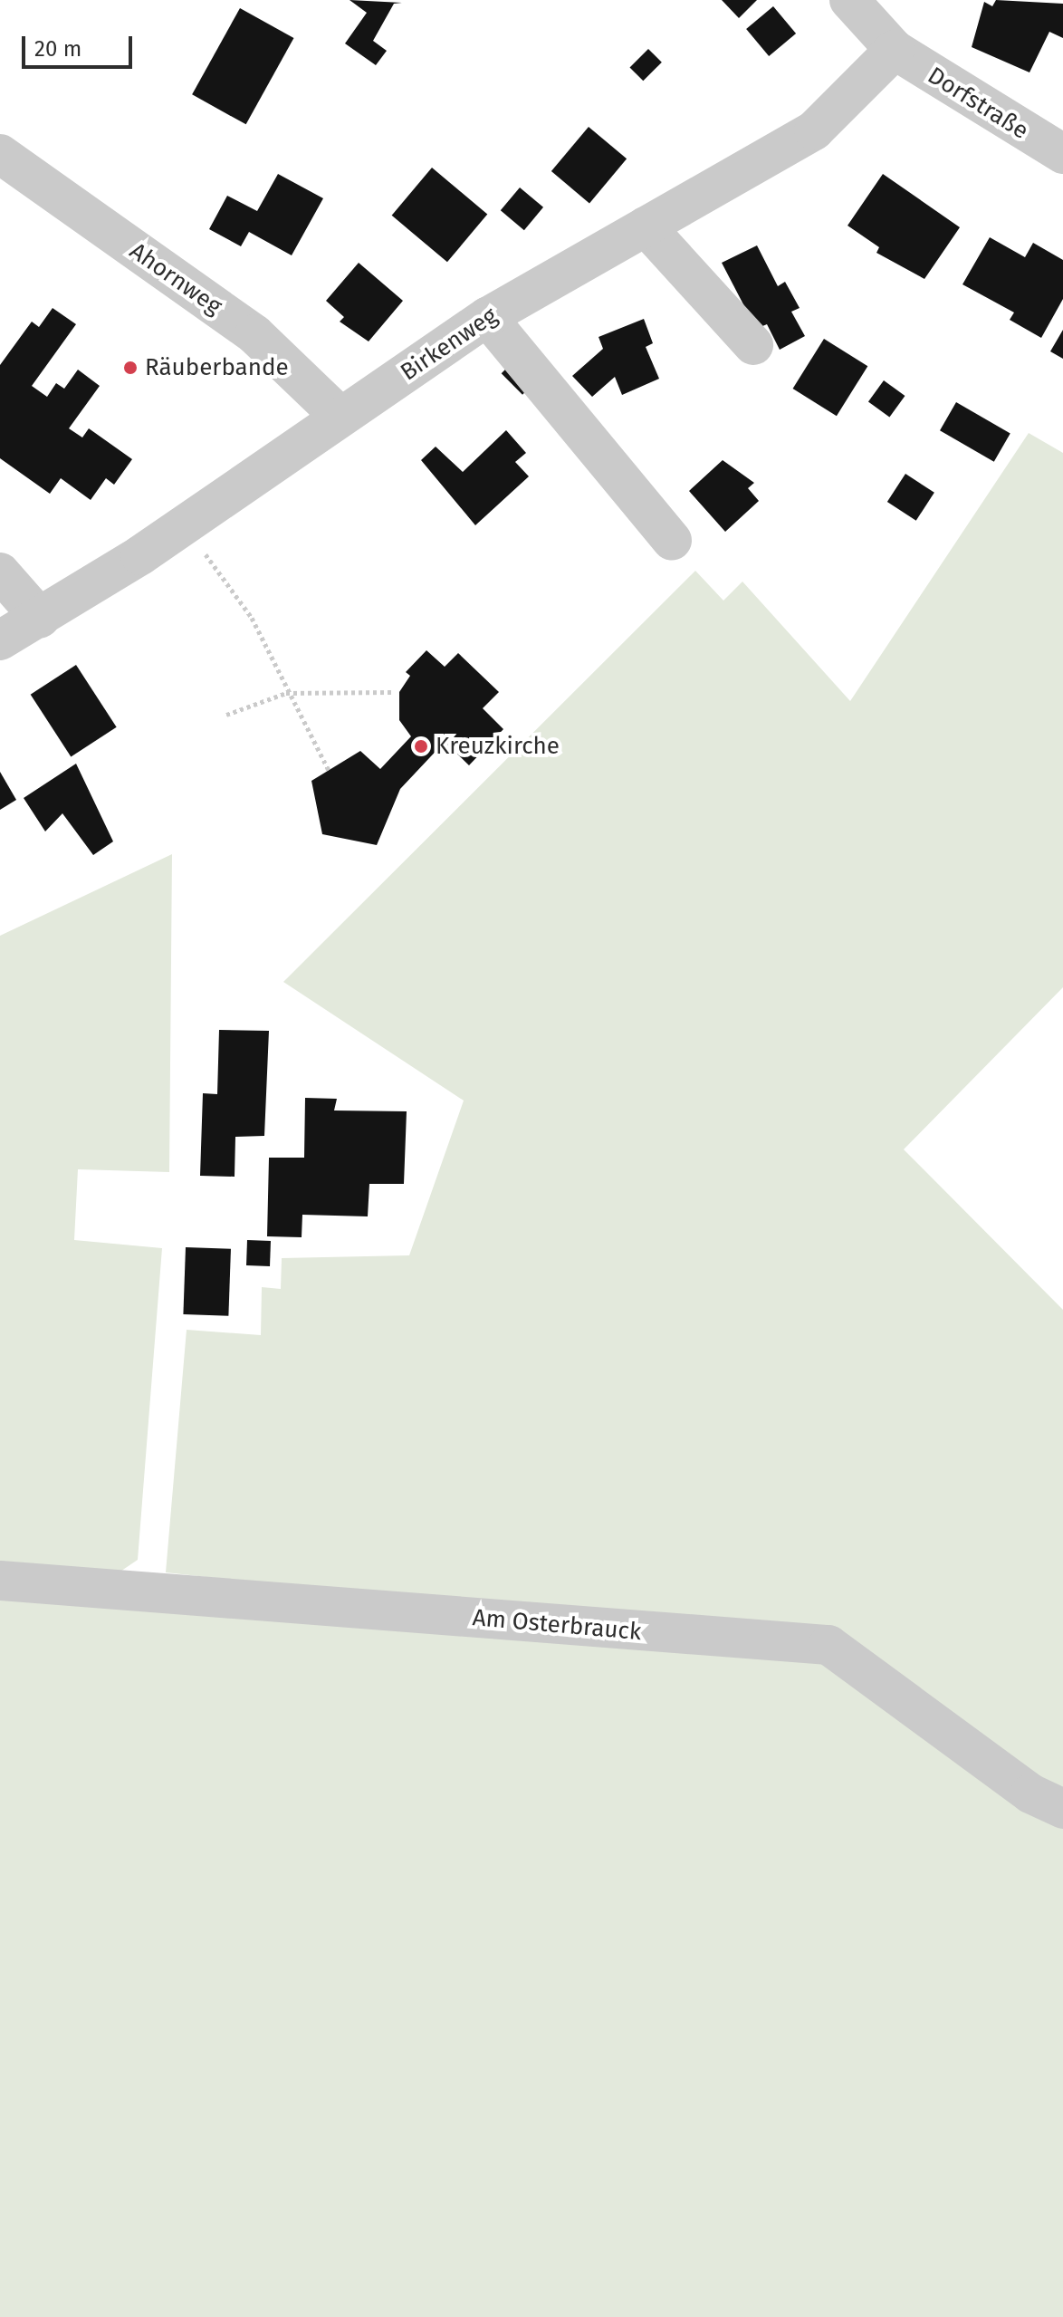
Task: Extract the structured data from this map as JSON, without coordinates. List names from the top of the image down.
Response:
{
  "streets": {
    "street": [
      "Dorfstraße",
      "Ahornweg",
      "Birkenweg",
      "Am Osterbrauck"
    ]
  },
  "crossings": [
    ["Dorfstraße", "Birkenweg"],
    ["Ahornweg", "Birkenweg"]
  ],
  "places": ["Räuberbande", "Kreuzkirche"],
  "scale_bar": "20 m"
}
